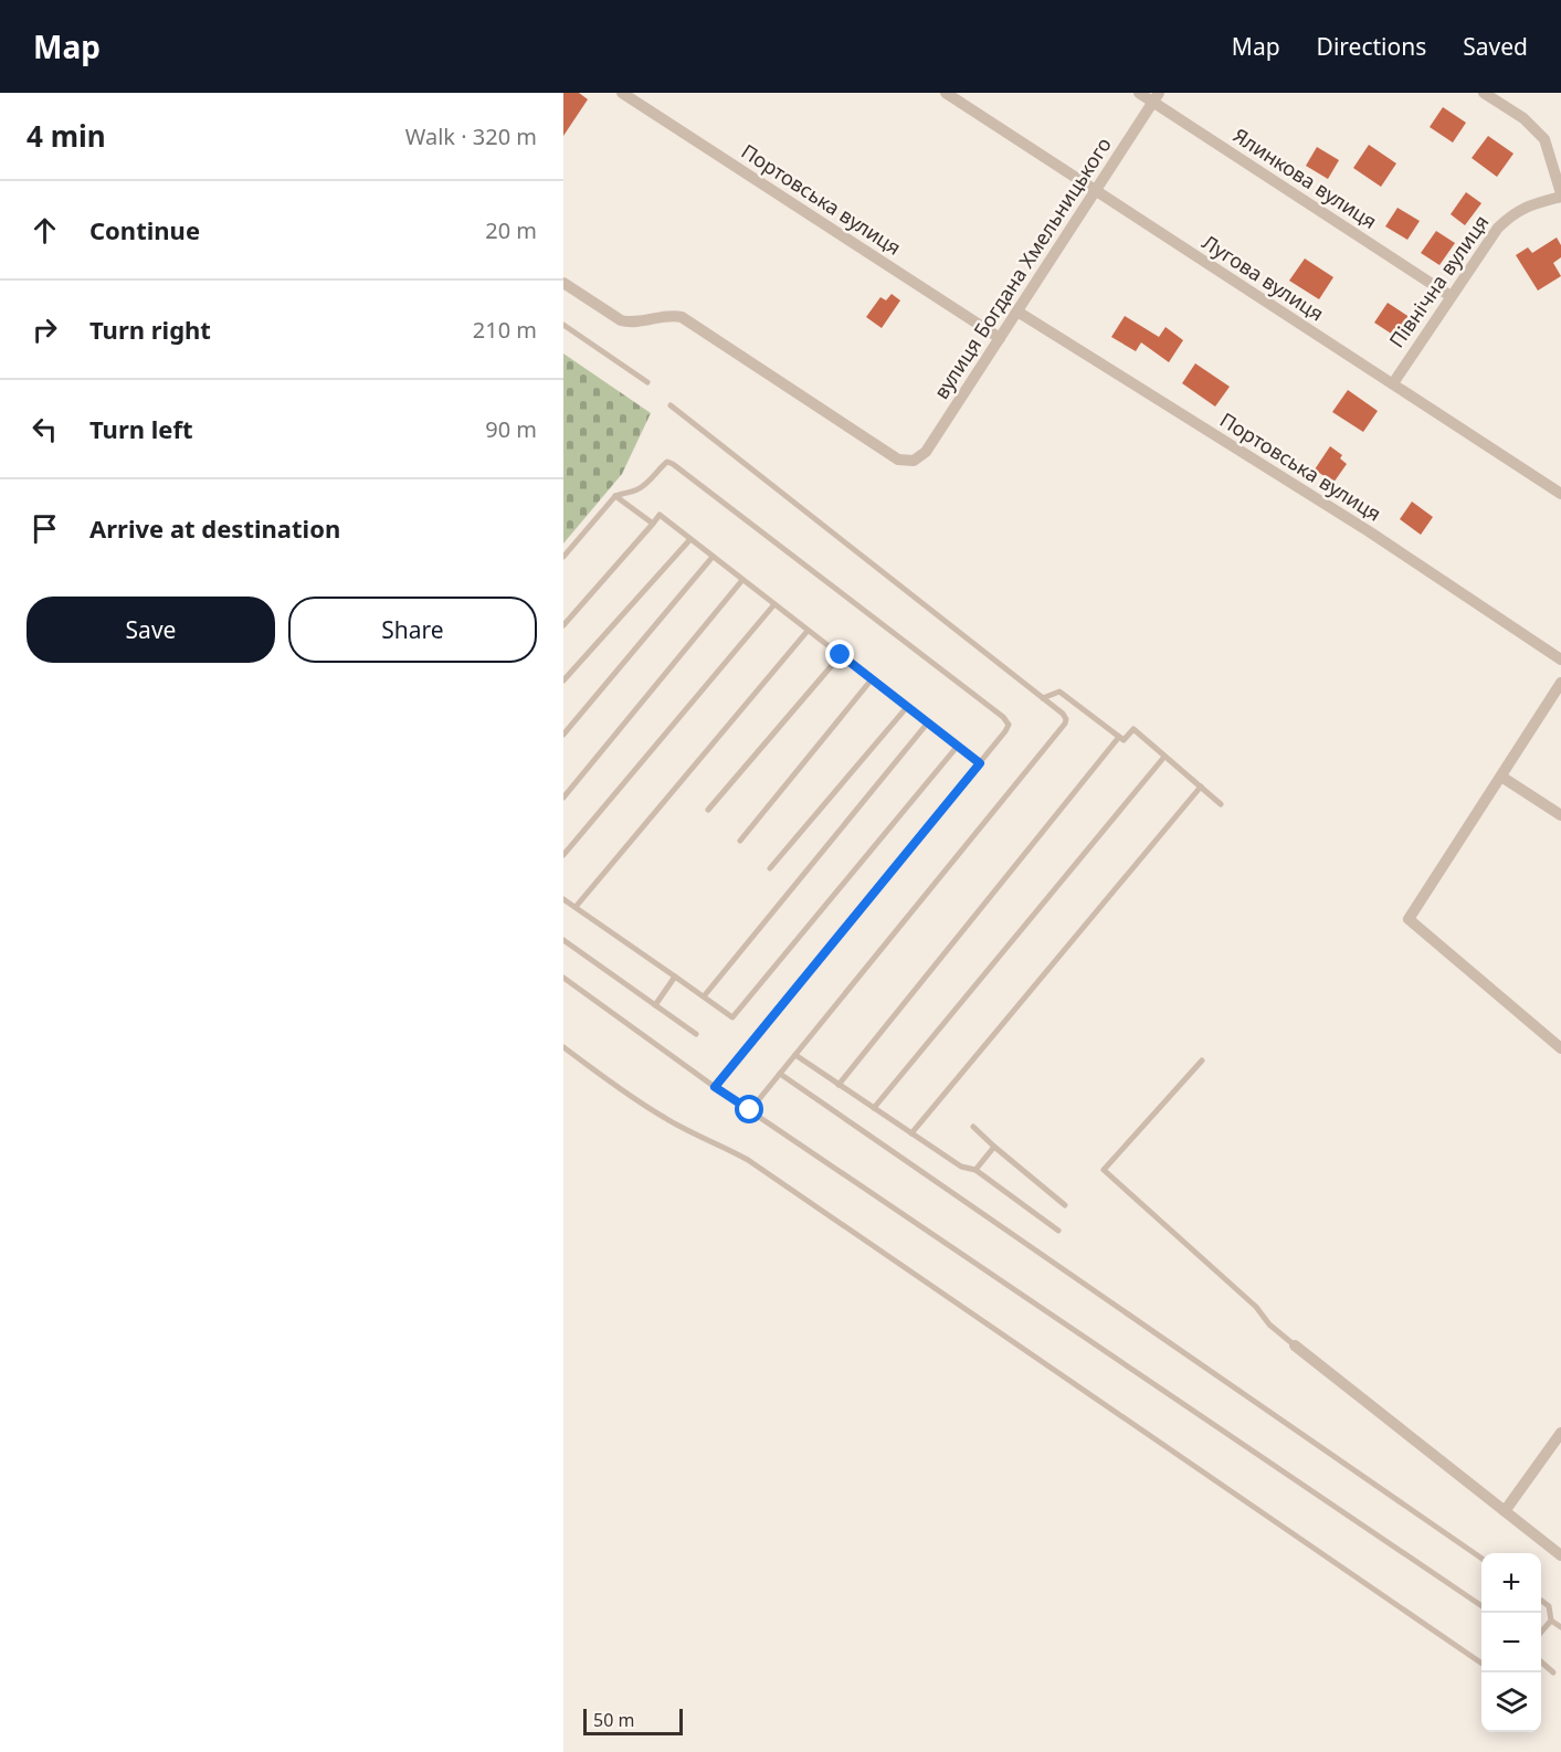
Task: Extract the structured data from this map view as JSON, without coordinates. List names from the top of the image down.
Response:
{
  "streets": {
    "street": [
      "Ялинкова вулиця",
      "Портовська вулиця",
      "вулиця Богдана Хмельницького",
      "Лугова вулиця",
      "Північна вулиця"
    ]
  },
  "crossings": [
    ["Ялинкова вулиця", "вулиця Богдана Хмельницького"],
    ["Ялинкова вулиця", "Північна вулиця"],
    ["Портовська вулиця", "вулиця Богдана Хмельницького"],
    ["вулиця Богдана Хмельницького", "Лугова вулиця"],
    ["Лугова вулиця", "Північна вулиця"]
  ],
  "scale_bar": "50 m",
  "page": {
    "header": "Map",
    "nav": ["Map", "Directions", "Saved"],
    "heading": ["4 min", "Walk · 320 m"],
    "list": [
      ["Continue", "20 m"],
      ["Turn right", "210 m"],
      ["Turn left", "90 m"],
      "Arrive at destination"
    ],
    "buttons": ["Save", "Share"],
    "map_buttons": ["+", "−"],
    "scale": "50 m"
  }
}
